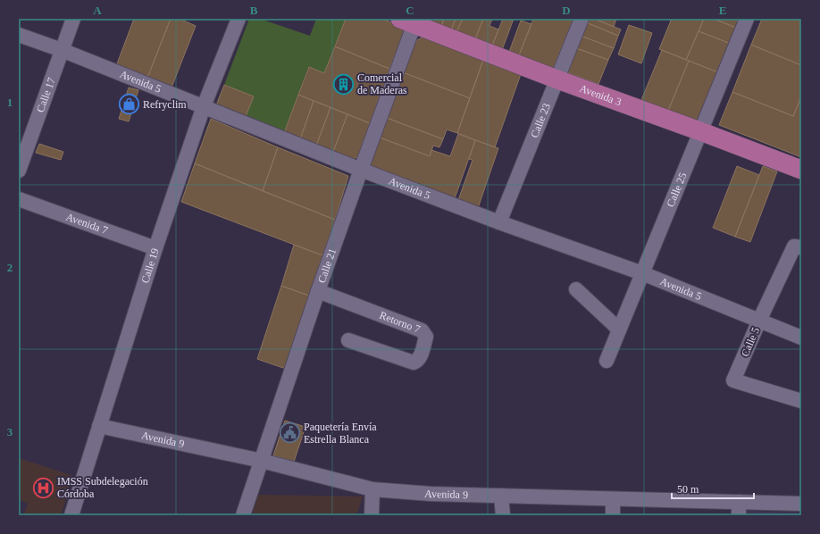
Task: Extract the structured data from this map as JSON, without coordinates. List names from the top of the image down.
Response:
{
  "streets": {
    "main road": ["Avenida 3"],
    "street": [
      "Avenida 5",
      "Calle 17",
      "Calle 23",
      "Calle 25",
      "Avenida 7",
      "Calle 19",
      "Calle 21",
      "Retorno 7",
      "Calle 5",
      "Avenida 9"
    ]
  },
  "crossings": [
    ["Avenida 5", "Calle 17"],
    ["Avenida 5", "Calle 23"],
    ["Avenida 5", "Calle 25"],
    ["Avenida 5", "Calle 19"],
    ["Avenida 5", "Calle 21"],
    ["Avenida 5", "Calle 5"],
    ["Avenida 3", "Calle 23"],
    ["Avenida 3", "Calle 25"],
    ["Avenida 3", "Calle 21"],
    ["Avenida 7", "Calle 19"],
    ["Calle 19", "Avenida 9"],
    ["Calle 21", "Retorno 7"],
    ["Calle 21", "Avenida 9"]
  ],
  "places": {
    "building": ["Comercial de Maderas"],
    "shop": ["Refryclim"],
    "public building": ["Paquetería Envía Estrella Blanca"],
    "hospital": ["IMSS Subdelegación Córdoba"]
  },
  "scale_bar": "50 m",
  "grid": {
    "columns": [
      "A",
      "B",
      "C",
      "D",
      "E"
    ],
    "rows": ["1", "2", "3"]
  }
}
